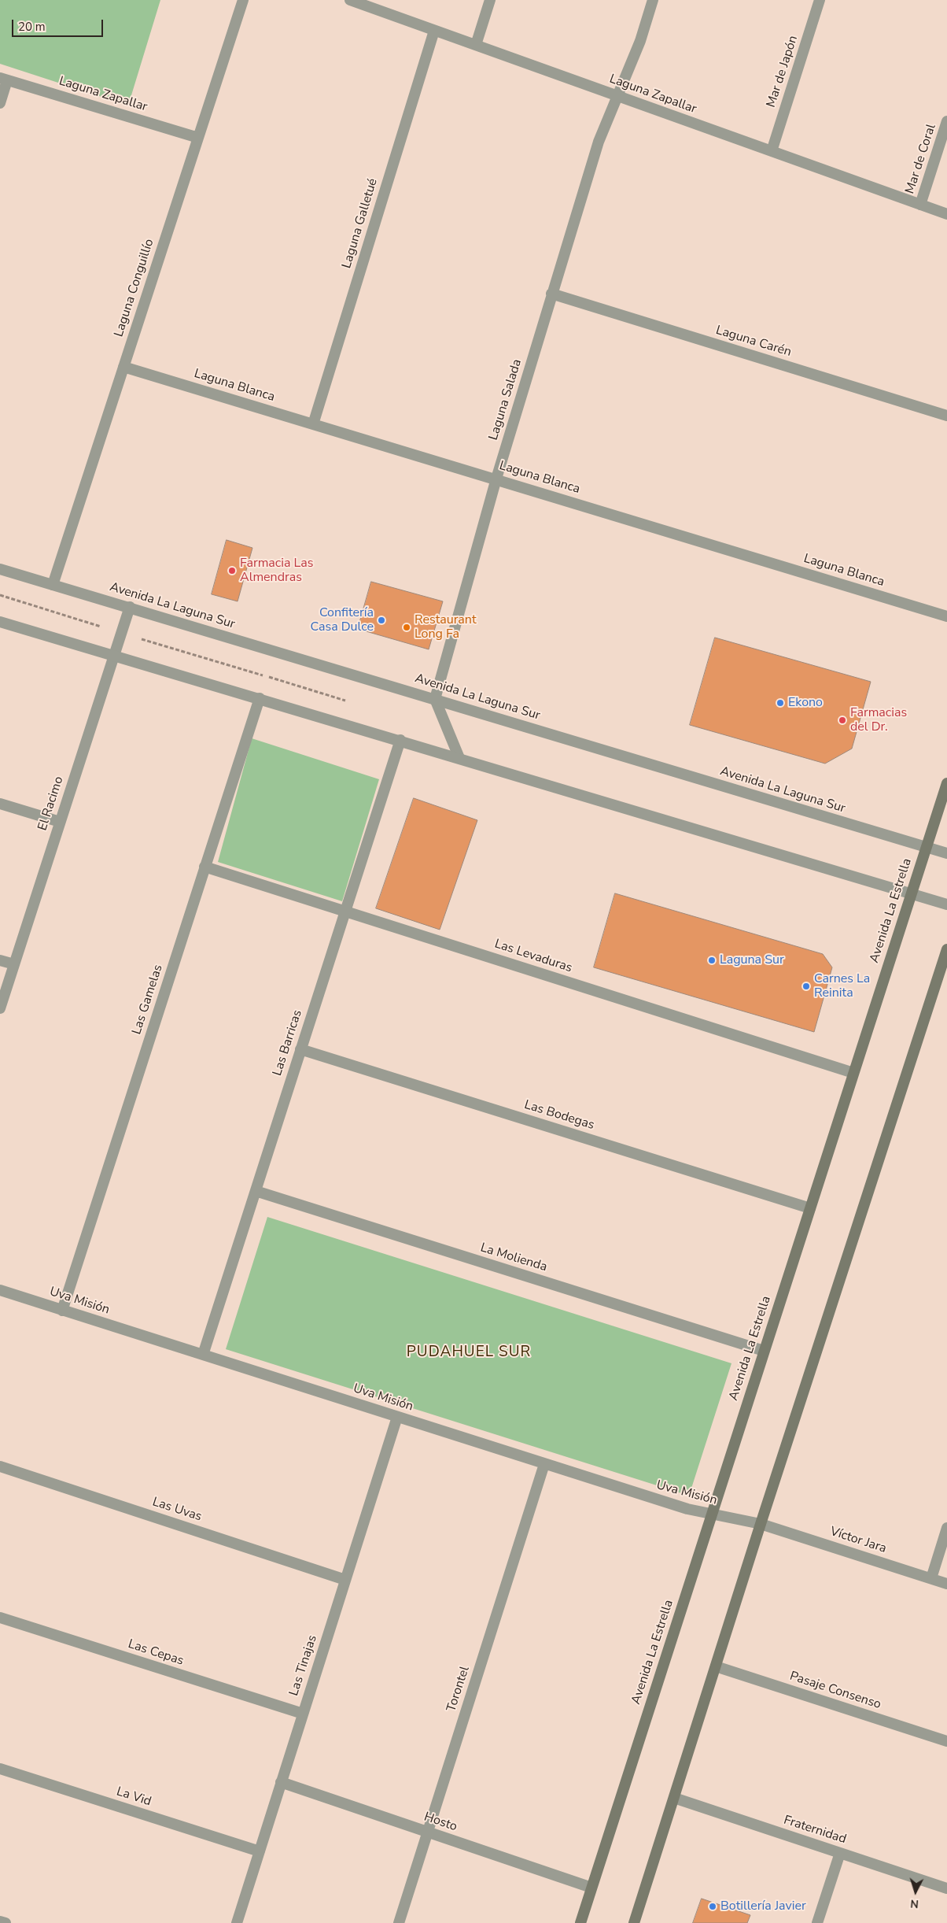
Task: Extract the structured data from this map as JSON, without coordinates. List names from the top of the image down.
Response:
{
  "streets": {
    "main road": ["Avenida La Estrella"],
    "street": [
      "Mar de Japón",
      "Laguna Zapallar",
      "Mar de Coral",
      "Laguna Galletué",
      "Laguna Conguillío",
      "Laguna Carén",
      "Laguna Blanca",
      "Laguna Salada",
      "Avenida La Laguna Sur",
      "El Racimo",
      "Las Levaduras",
      "Las Gamelas",
      "Las Barricas",
      "Las Bodegas",
      "La Molienda",
      "Uva Misión",
      "Las Uvas",
      "Víctor Jara",
      "Las Cepas",
      "Las Tinajas",
      "Torontel",
      "Pasaje Consenso",
      "La Vid",
      "Hosto",
      "Fraternidad"
    ]
  },
  "crossings": [
    ["Mar de Japón", "Laguna Zapallar"],
    ["Laguna Zapallar", "Mar de Coral"],
    ["Laguna Zapallar", "Laguna Galletué"],
    ["Laguna Zapallar", "Laguna Conguillío"],
    ["Laguna Zapallar", "Laguna Salada"],
    ["Laguna Galletué", "Laguna Blanca"],
    ["Laguna Conguillío", "Laguna Blanca"],
    ["Laguna Conguillío", "Avenida La Laguna Sur"],
    ["Laguna Carén", "Laguna Salada"],
    ["Laguna Blanca", "Laguna Salada"],
    ["Laguna Salada", "Avenida La Laguna Sur"],
    ["Avenida La Laguna Sur", "El Racimo"],
    ["Avenida La Laguna Sur", "Avenida La Estrella"],
    ["Avenida La Estrella", "Las Levaduras"],
    ["Avenida La Estrella", "Las Bodegas"],
    ["Avenida La Estrella", "La Molienda"],
    ["Avenida La Estrella", "Uva Misión"],
    ["Avenida La Estrella", "Hosto"],
    ["Las Levaduras", "Las Gamelas"],
    ["Las Levaduras", "Las Barricas"],
    ["Las Gamelas", "Uva Misión"],
    ["Las Barricas", "Las Bodegas"],
    ["Las Barricas", "La Molienda"],
    ["Las Barricas", "Uva Misión"],
    ["Uva Misión", "Víctor Jara"],
    ["Uva Misión", "Las Tinajas"],
    ["Uva Misión", "Torontel"],
    ["Las Uvas", "Las Tinajas"],
    ["Las Cepas", "Las Tinajas"],
    ["Las Tinajas", "La Vid"],
    ["Las Tinajas", "Hosto"],
    ["Torontel", "Hosto"]
  ],
  "districts": ["PUDAHUEL SUR"],
  "places": [
    "Farmacia Las Almendras",
    "Confitería Casa Dulce",
    "Restaurant Long Fa",
    "Ekono",
    "Farmacias del Dr.",
    "Laguna Sur",
    "Carnes La Reinita",
    "Botillería Javier"
  ],
  "scale_bar": "20 m",
  "north": "bottom"
}
